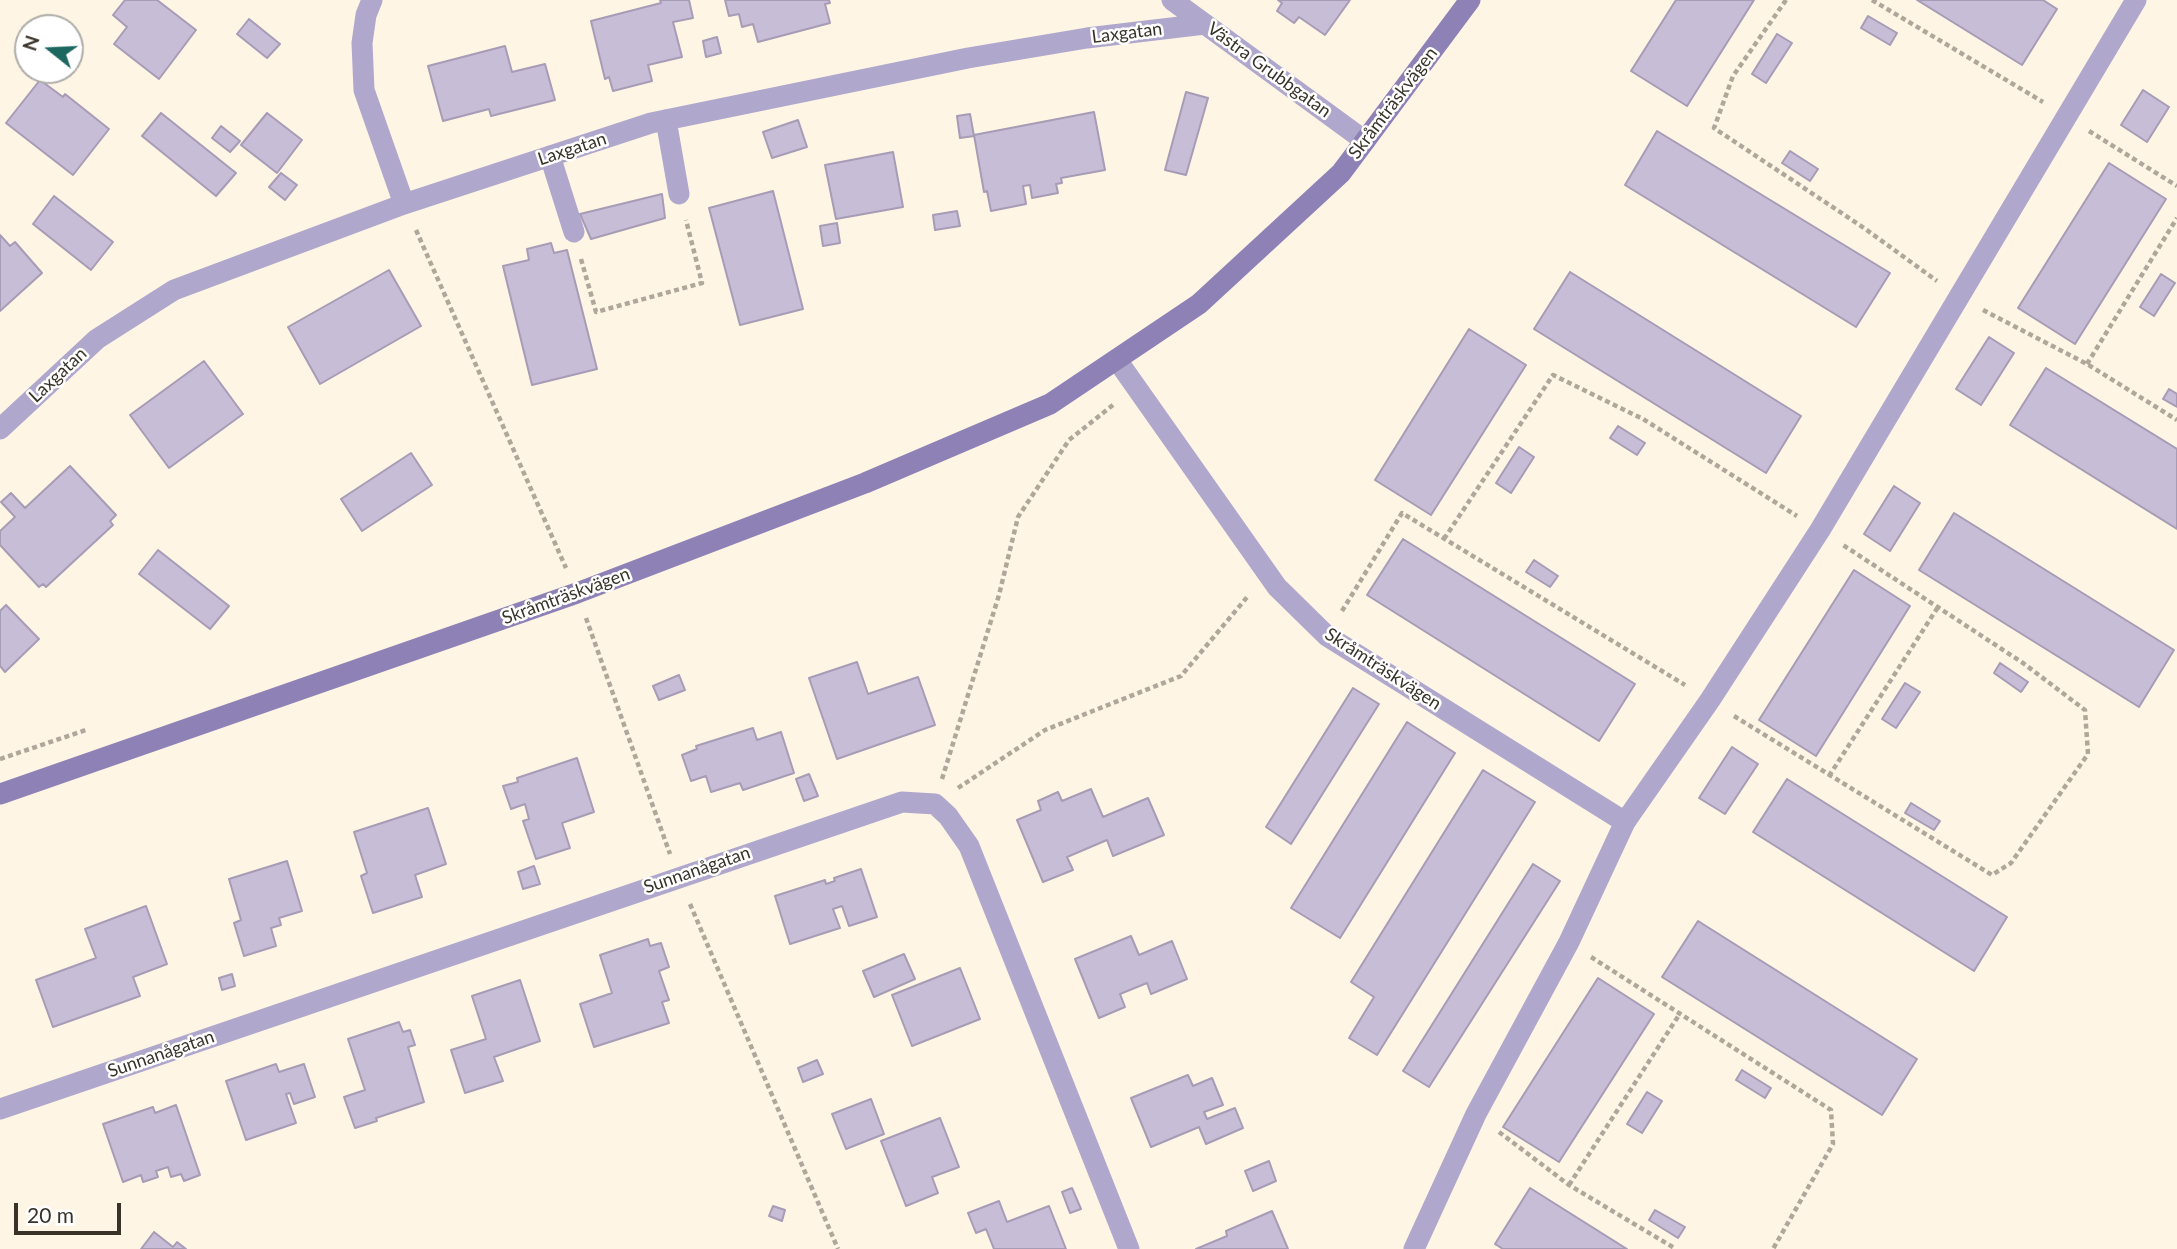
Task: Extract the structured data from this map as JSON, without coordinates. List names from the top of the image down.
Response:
{
  "streets": {
    "main road": ["Skråmträskvägen"],
    "street": ["Laxgatan", "Västra Grubbgatan", "Sunnanågatan"]
  },
  "crossings": [
    ["Laxgatan", "Västra Grubbgatan"],
    ["Västra Grubbgatan", "Skråmträskvägen"]
  ],
  "scale_bar": "20 m",
  "north": "left"
}
